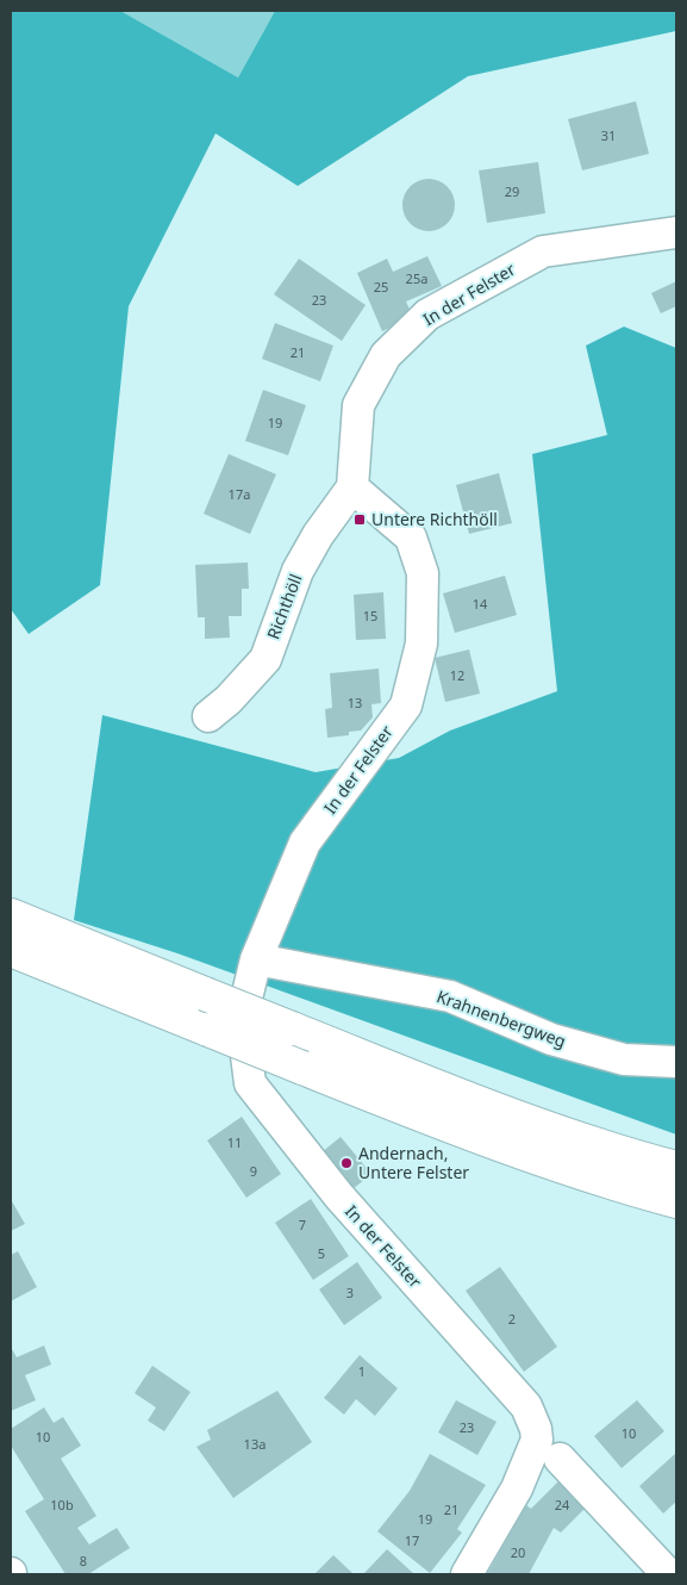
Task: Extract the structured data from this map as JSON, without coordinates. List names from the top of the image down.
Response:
{
  "streets": {
    "street": ["In der Felster", "Richthöll", "Krahnenbergweg"]
  },
  "crossings": [
    ["In der Felster", "Richthöll"],
    ["In der Felster", "Krahnenbergweg"]
  ],
  "places": {
    "transit": ["Untere Richthöll"],
    "other": ["Andernach, Untere Felster"]
  },
  "house_numbers": [
    "31",
    "29",
    "25a",
    "25",
    "23",
    "21",
    "19",
    "17a",
    "14",
    "15",
    "12",
    "13",
    "11",
    "9",
    "7",
    "5",
    "3",
    "2",
    "1",
    "23",
    "10",
    "10",
    "13a",
    "10b",
    "24",
    "21",
    "19",
    "17",
    "20",
    "8"
  ]
}
